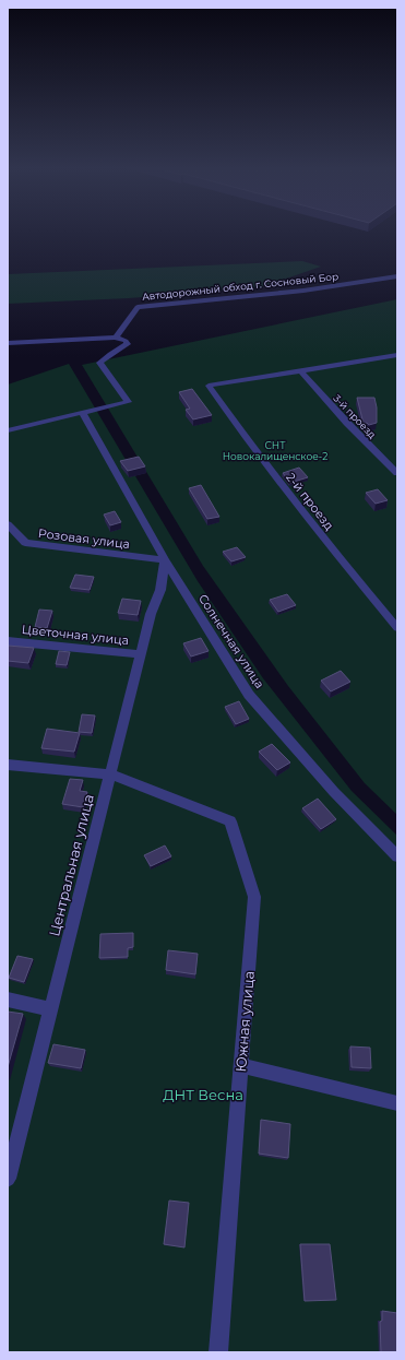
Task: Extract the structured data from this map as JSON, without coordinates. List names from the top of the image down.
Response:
{
  "streets": {
    "street": [
      "Автодорожный обход г. Сосновый Бор",
      "3-й проезд",
      "2-й проезд",
      "Розовая улица",
      "Цветочная улица",
      "Солнечная улица",
      "Центральная улица",
      "Южная улица"
    ]
  },
  "crossings": [
    ["3-й проезд", "2-й проезд"],
    ["Розовая улица", "Солнечная улица"],
    ["Розовая улица", "Центральная улица"],
    ["Цветочная улица", "Центральная улица"],
    ["Солнечная улица", "Центральная улица"],
    ["Центральная улица", "Южная улица"]
  ],
  "parks": ["СНТ Новокалищенское-2", "ДНТ Весна"]
}
